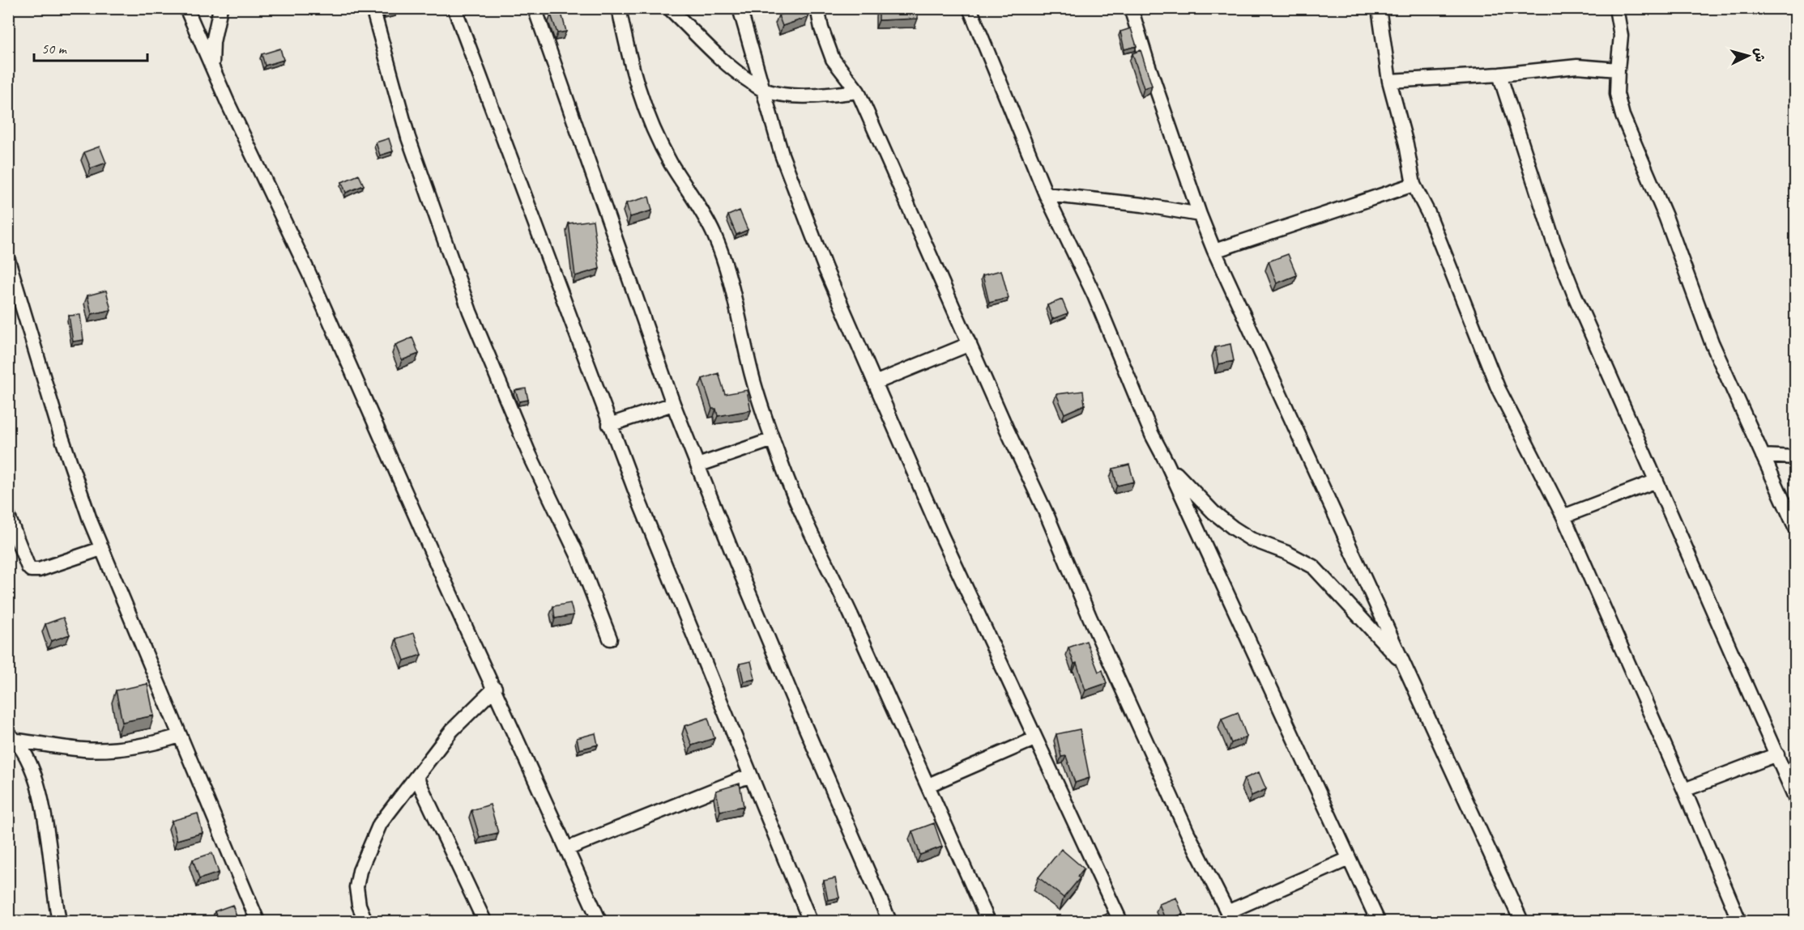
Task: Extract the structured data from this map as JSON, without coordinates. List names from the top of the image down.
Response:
{
  "scale_bar": "50 m",
  "north": "right"
}
